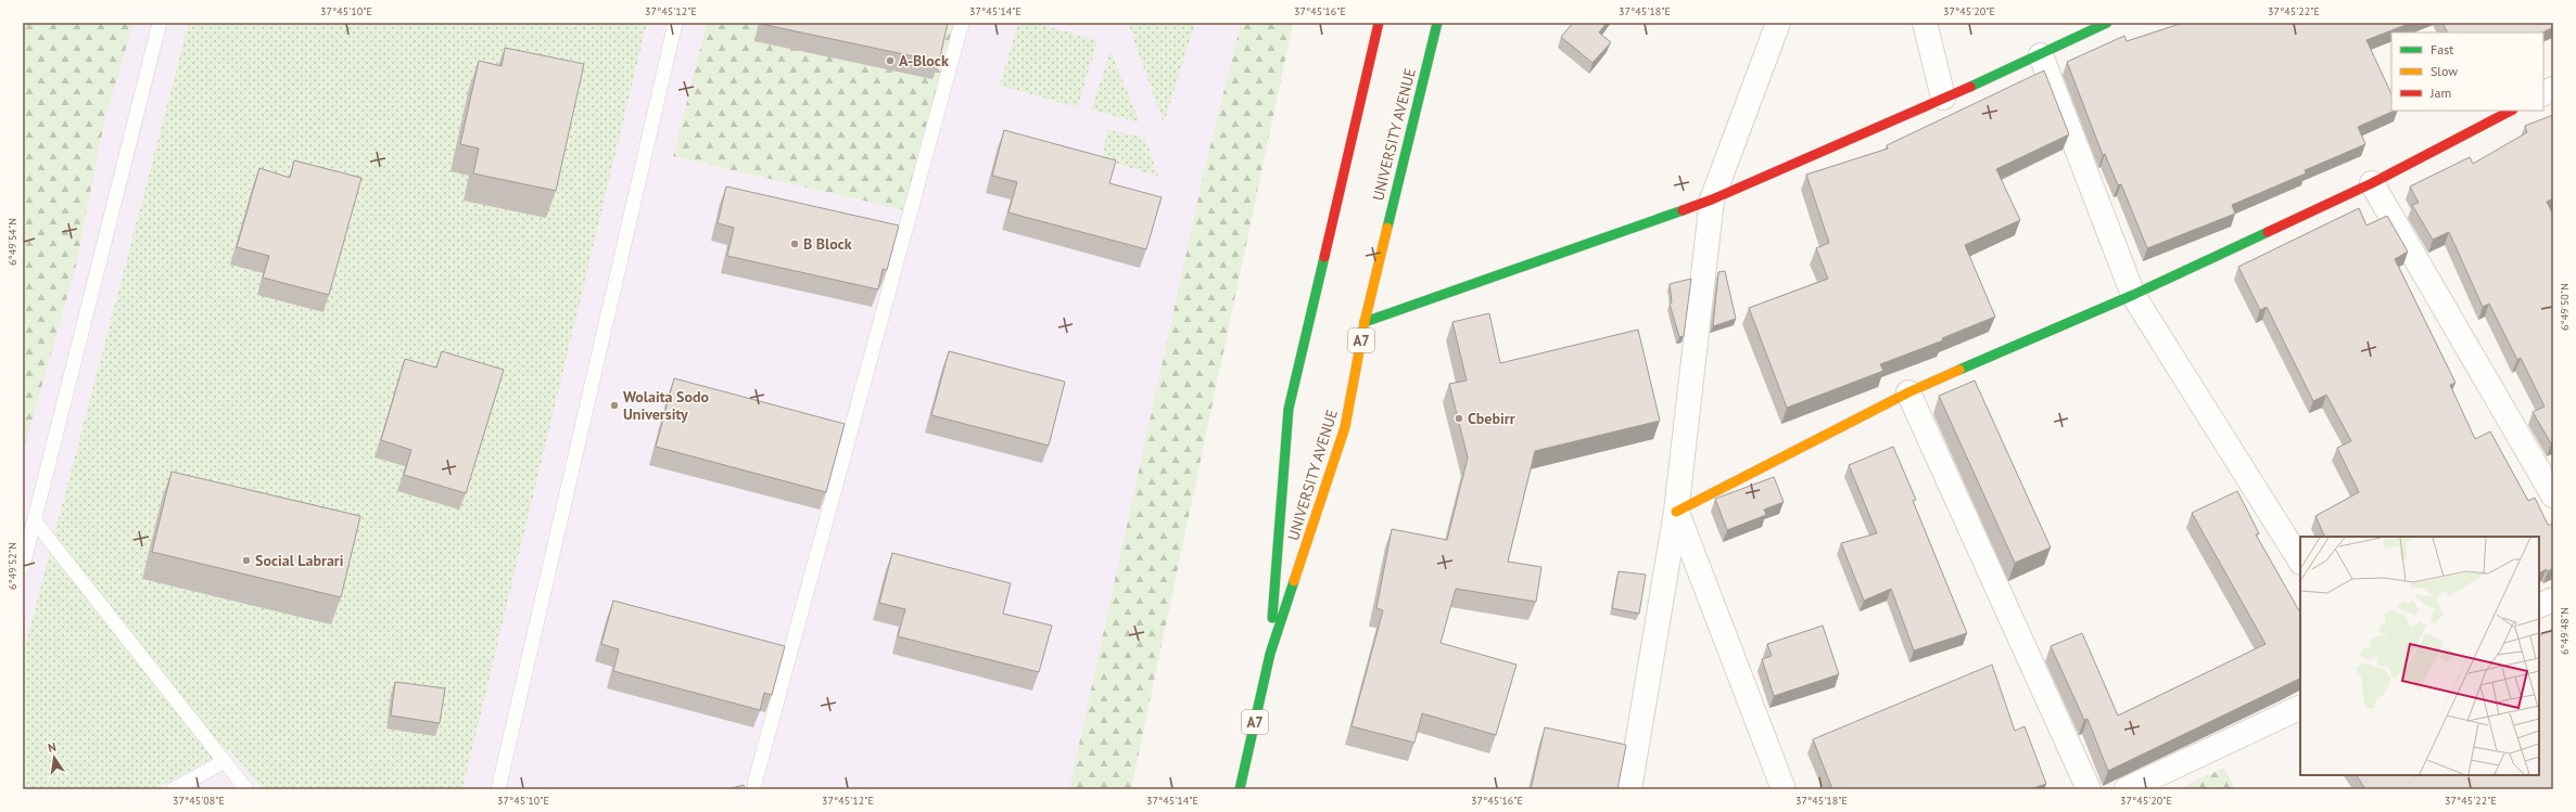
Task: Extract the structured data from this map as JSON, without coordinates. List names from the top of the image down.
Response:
{
  "streets": {
    "main road": ["UNIVERSITY AVENUE", "A7"]
  },
  "places": [
    "A-Block",
    "B Block",
    "Wolaita Sodo University",
    "Cbebirr",
    "Social Labrari"
  ],
  "legend": ["Fast", "Slow", "Jam"],
  "north": "top",
  "coordinates": [
    "37°45'10\"E",
    "37°45'12\"E",
    "37°45'14\"E",
    "37°45'16\"E",
    "37°45'18\"E",
    "37°45'20\"E",
    "37°45'22\"E",
    "6°49'54\"N",
    "6°49'50\"N",
    "6°49'52\"N",
    "6°49'48\"N",
    "37°45'08\"E"
  ]
}
